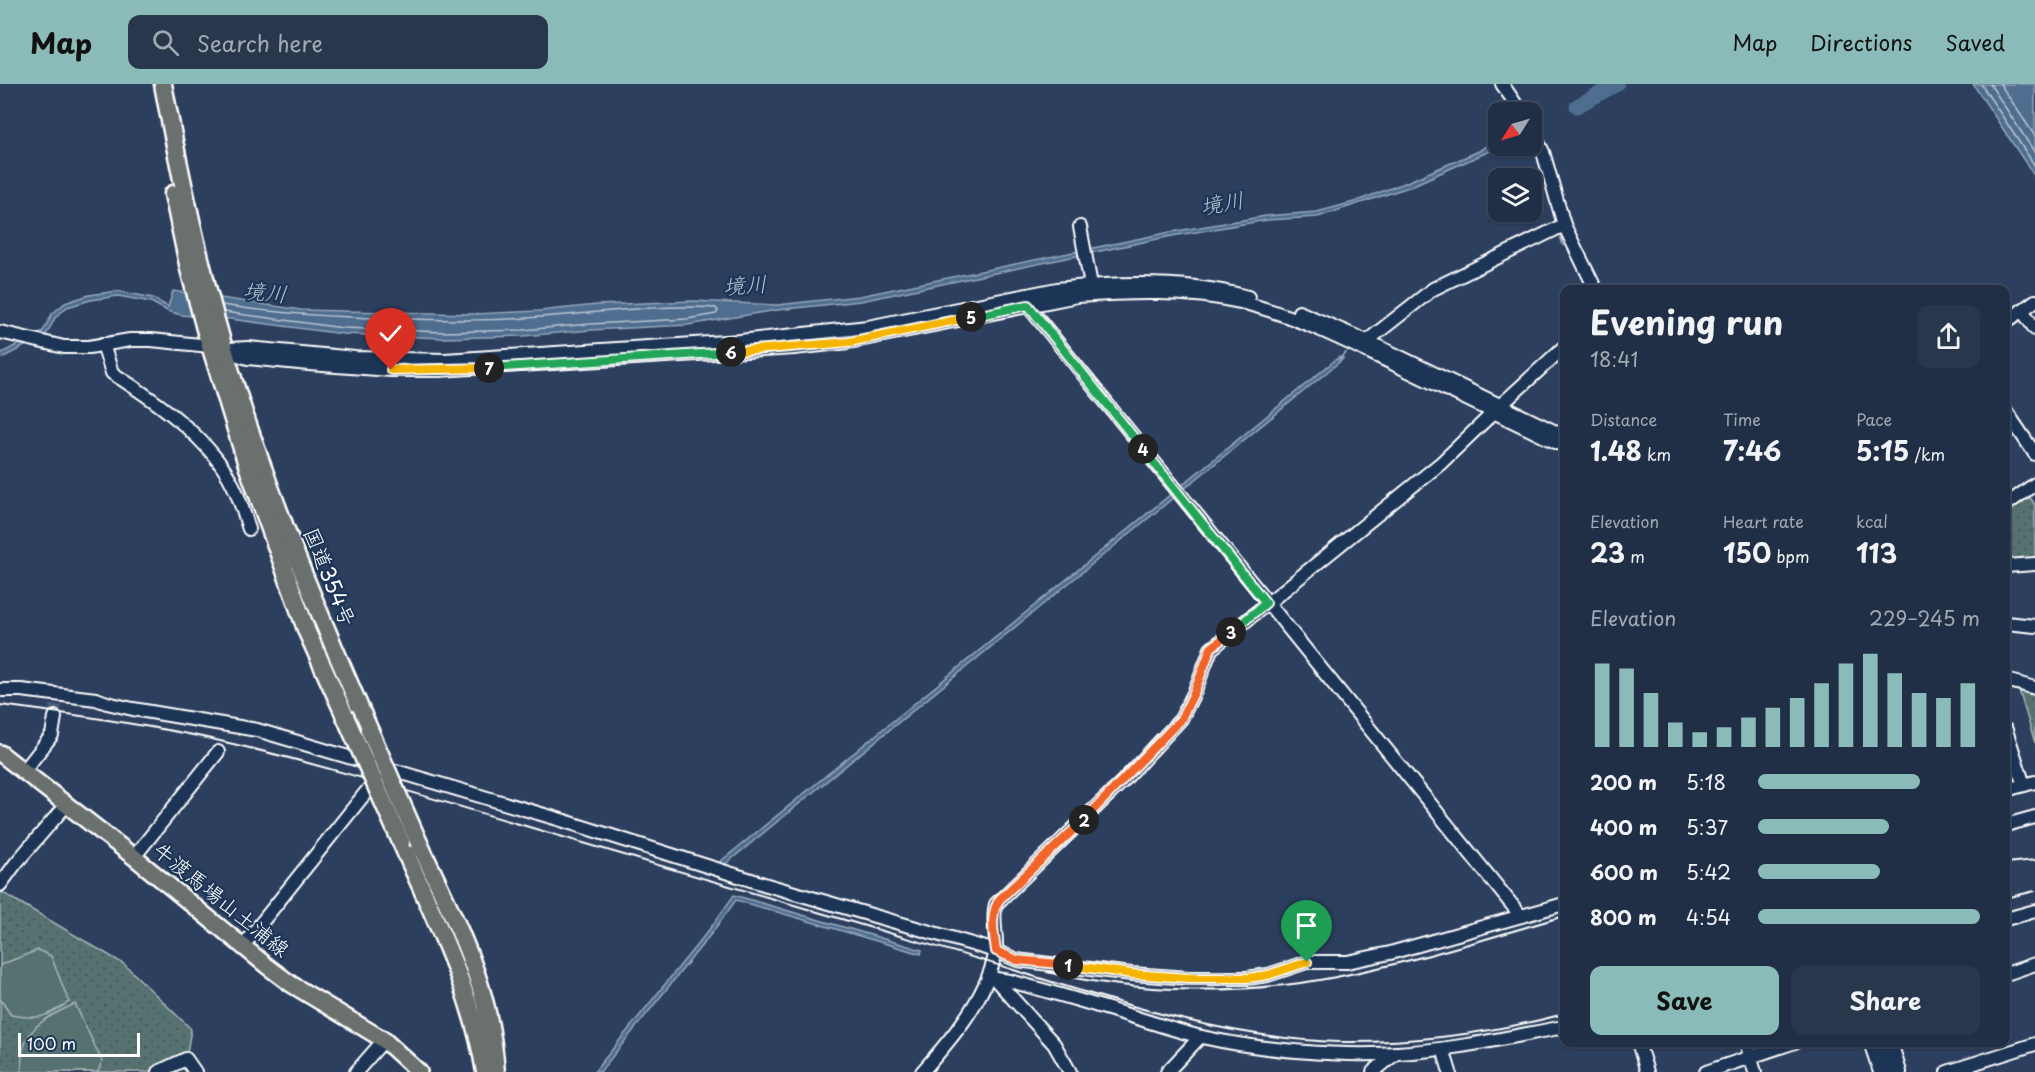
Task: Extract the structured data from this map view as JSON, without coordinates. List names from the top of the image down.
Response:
{
  "streets": {
    "highway": ["国道354号"],
    "main road": ["牛渡馬場山土浦線"]
  },
  "water": ["境川"],
  "scale_bar": "100 m",
  "north": "bottom left",
  "page": {
    "header": "Map",
    "search": "Search here",
    "nav": ["Map", "Directions", "Saved"],
    "heading": ["Evening run", "18:41"],
    "pins": [
      "5",
      "6",
      "7",
      "4",
      "3",
      "2",
      "1"
    ],
    "stats": [
      ["Distance", "1.48 km"],
      ["Time", "7:46"],
      ["Pace", "5:15 /km"],
      ["Elevation", "23 m"],
      ["Heart rate", "150 bpm"],
      ["kcal", "113"]
    ],
    "chart": ["Elevation", "229–245 m"],
    "list": [
      {
        "name": "200 m",
        "note": "5:18"
      },
      {
        "name": "400 m",
        "note": "5:37"
      },
      {
        "name": "600 m",
        "note": "5:42"
      },
      {
        "name": "800 m",
        "note": "4:54"
      }
    ],
    "buttons": ["Save", "Share"],
    "scale": "100 m"
  }
}
